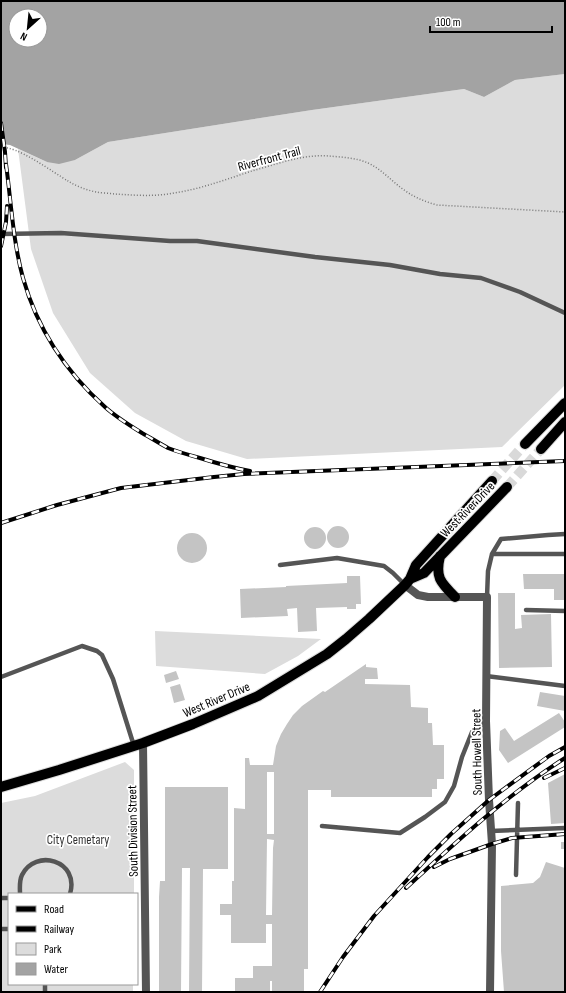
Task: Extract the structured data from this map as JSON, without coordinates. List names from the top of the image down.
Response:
{
  "streets": {
    "main road": ["West River Drive"],
    "street": ["South Howell Street", "South Division Street"],
    "path": ["Riverfront Trail"]
  },
  "crossings": [
    ["West River Drive", "South Division Street"]
  ],
  "parks": ["City Cemetary"],
  "legend": [
    "Road",
    "Railway",
    "Park",
    "Water"
  ],
  "scale_bar": "100 m",
  "north": "bottom left"
}
